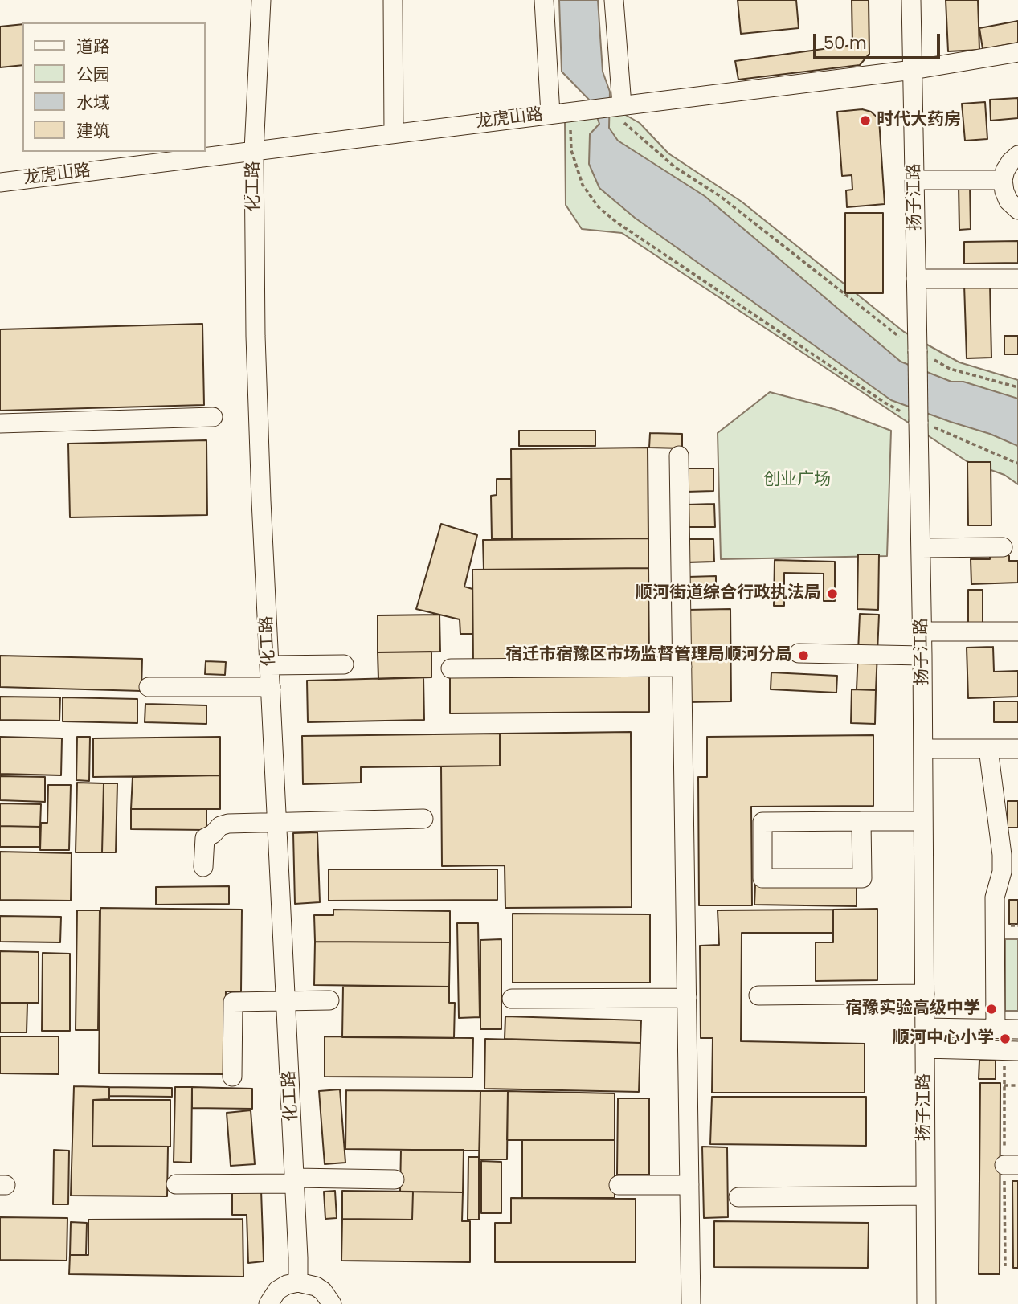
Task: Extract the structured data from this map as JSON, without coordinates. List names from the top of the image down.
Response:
{
  "streets": {
    "street": ["龙虎山路", "化工路", "扬子江路"]
  },
  "crossings": [
    ["龙虎山路", "化工路"],
    ["龙虎山路", "扬子江路"]
  ],
  "parks": ["创业广场"],
  "places": [
    "时代大药房",
    "顺河街道综合行政执法局",
    "宿迁市宿豫区市场监督管理局顺河分局",
    "宿豫实验高级中学",
    "顺河中心小学"
  ],
  "legend": [
    "道路",
    "公园",
    "水域",
    "建筑"
  ],
  "scale_bar": "50 m"
}
